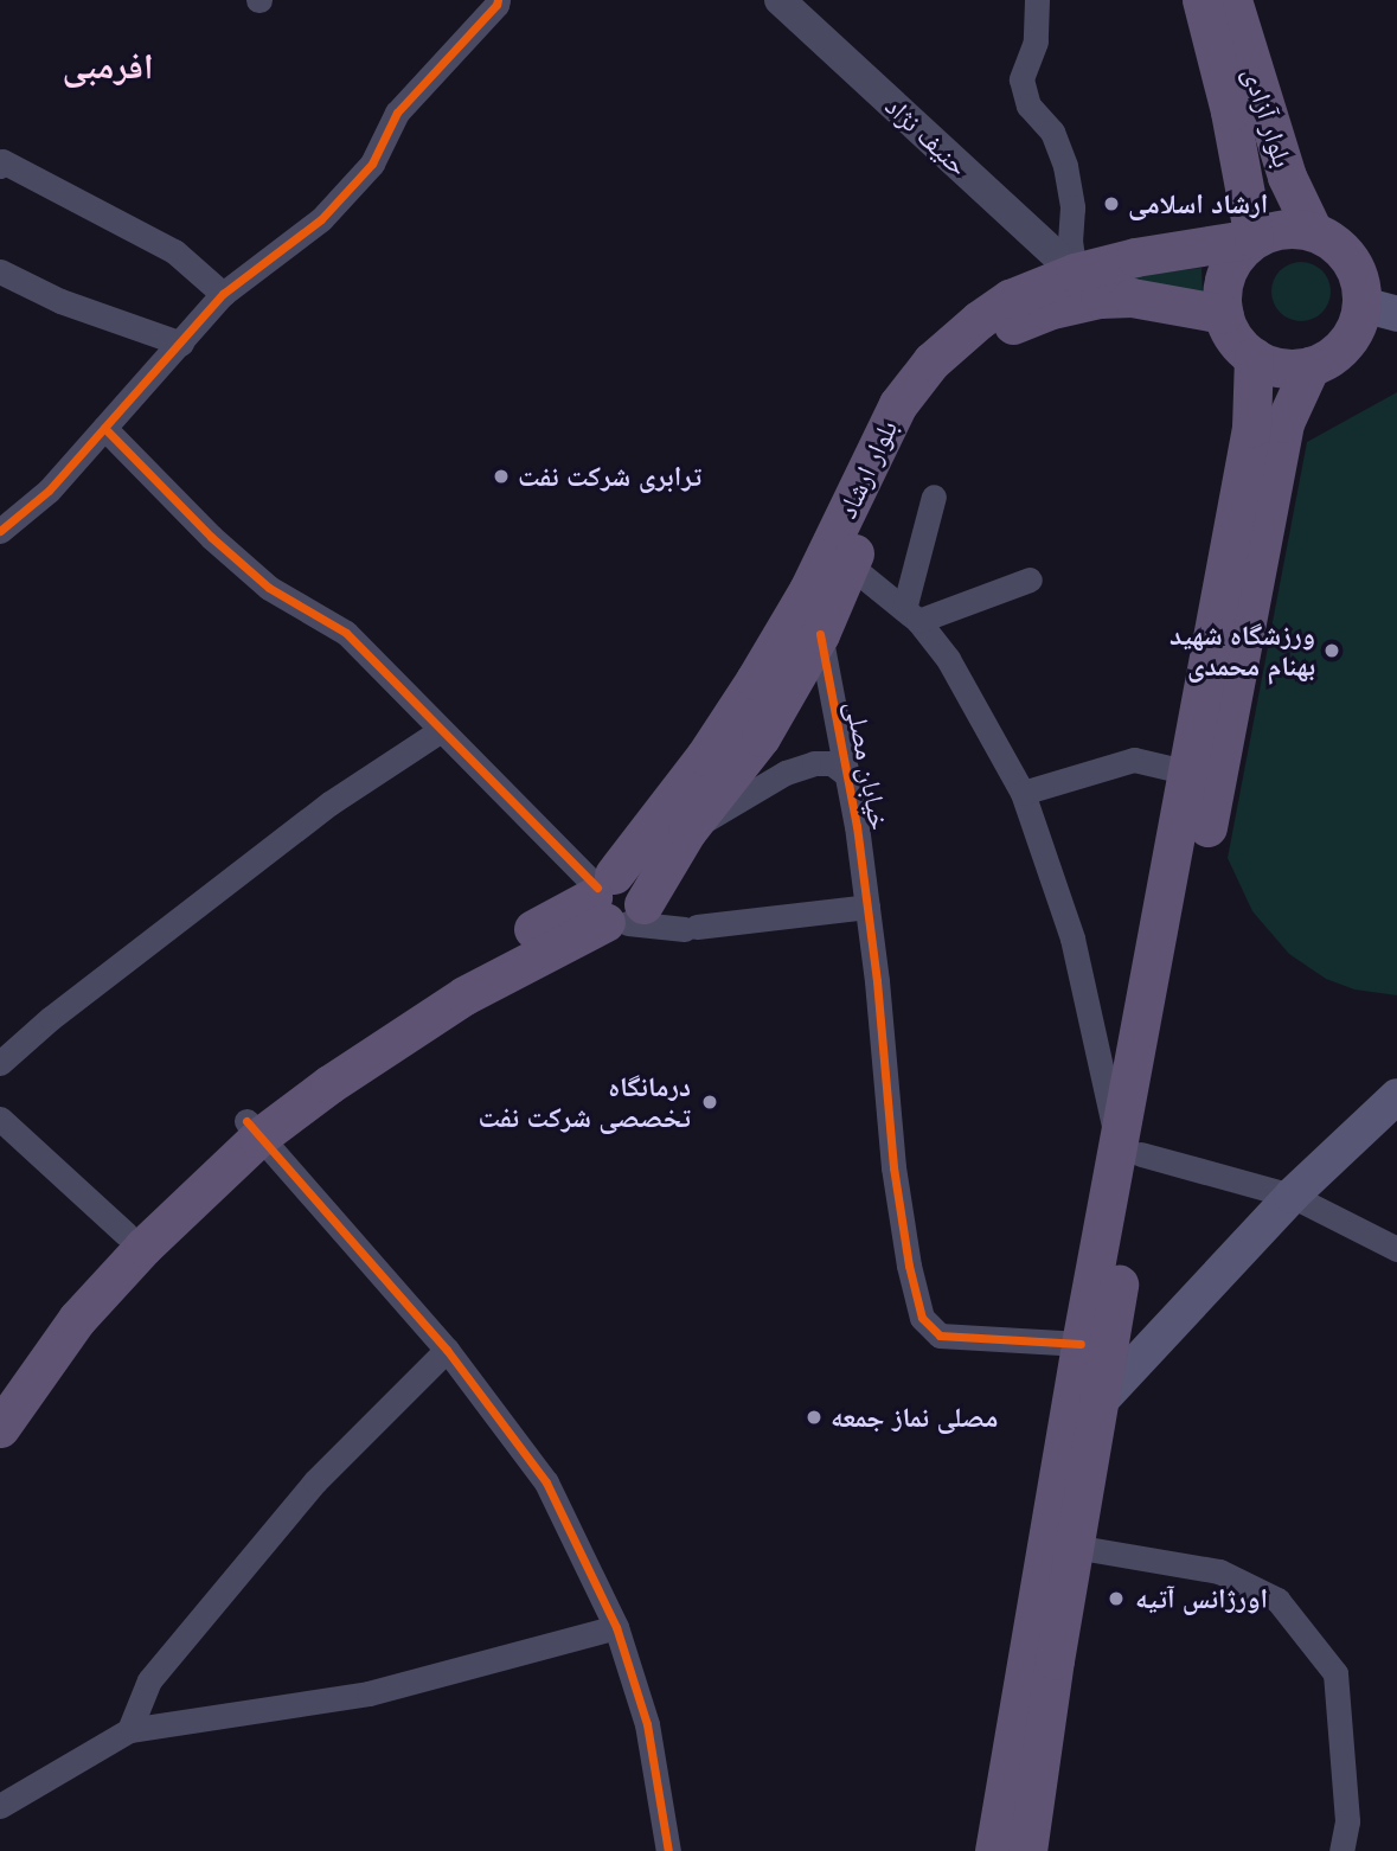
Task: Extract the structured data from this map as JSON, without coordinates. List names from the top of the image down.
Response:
{
  "streets": {
    "main road": ["بلوار آزادی", "بلوار ارشاد"],
    "street": ["حنیف نژاد", "خیابان مصلی"]
  },
  "crossings": [
    ["بلوار آزادی", "بلوار ارشاد"],
    ["حنیف نژاد", "بلوار ارشاد"],
    ["بلوار ارشاد", "خیابان مصلی"]
  ],
  "districts": ["افرمبی"],
  "places": [
    "ارشاد اسلامی",
    "ترابری شرکت نفت",
    "ورزشگاه شهید بهنام محمدی",
    "درمانگاه تخصصی شرکت نفت",
    "مصلی نماز جمعه",
    "اورژانس آتیه"
  ]
}
